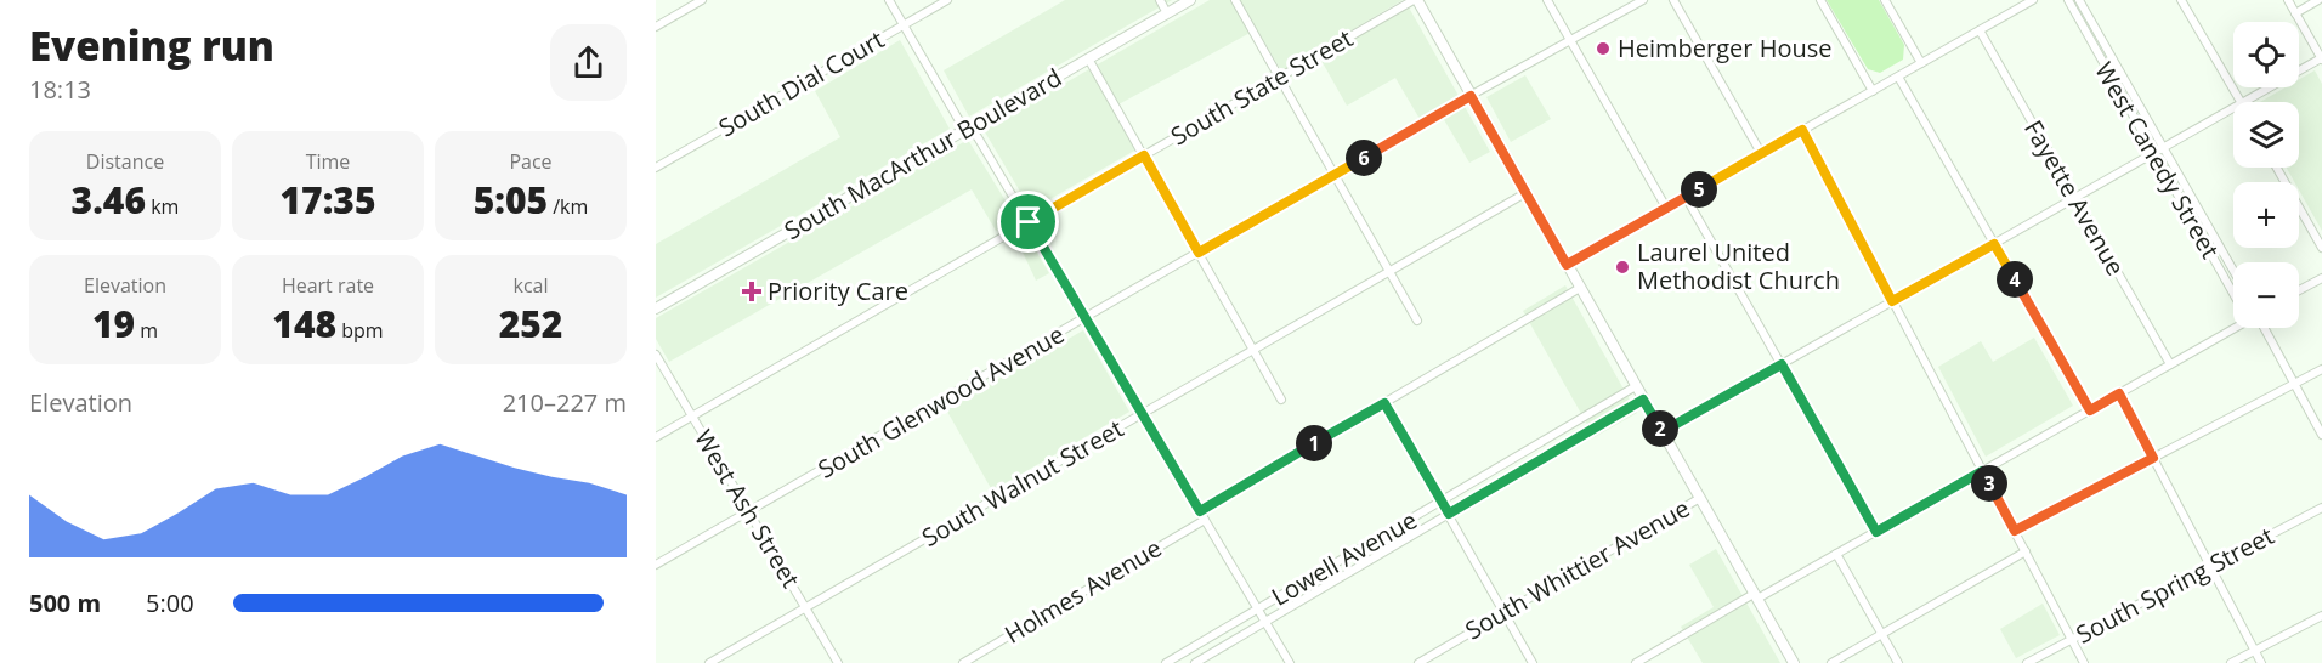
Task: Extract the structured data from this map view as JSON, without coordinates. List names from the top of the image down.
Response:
{
  "streets": {
    "main road": ["South MacArthur Boulevard"],
    "street": [
      "South Dial Court",
      "South State Street",
      "West Canedy Street",
      "Fayette Avenue",
      "South Glenwood Avenue",
      "South Walnut Street",
      "West Ash Street",
      "Lowell Avenue",
      "South Whittier Avenue",
      "South Spring Street",
      "Holmes Avenue"
    ]
  },
  "crossings": [
    ["South State Street", "West Ash Street"],
    ["South Glenwood Avenue", "West Ash Street"],
    ["South Walnut Street", "West Ash Street"]
  ],
  "places": {
    "other": ["Heimberger House", "Laurel United Methodist Church"],
    "health": ["Priority Care"]
  },
  "page": {
    "heading": ["Evening run", "18:13"],
    "map_buttons": ["+", "−"],
    "stats": [
      ["Distance", "3.46 km"],
      ["Time", "17:35"],
      ["Pace", "5:05 /km"],
      ["Elevation", "19 m"],
      ["Heart rate", "148 bpm"],
      ["kcal", "252"]
    ],
    "pins": [
      "6",
      "5",
      "4",
      "2",
      "1",
      "3"
    ],
    "chart": ["Elevation", "210–227 m"],
    "list": [
      {
        "name": "500 m",
        "note": "5:00"
      }
    ]
  }
}
